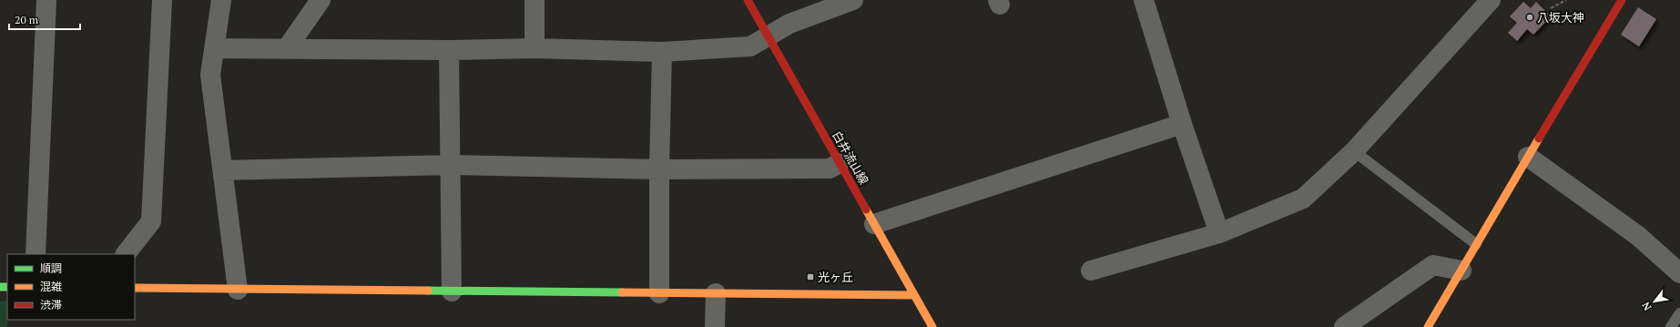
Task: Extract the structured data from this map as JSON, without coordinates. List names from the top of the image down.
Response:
{
  "streets": {
    "street": ["白井流山線"]
  },
  "places": {
    "other": ["八坂大神"],
    "transit": ["光ヶ丘"]
  },
  "legend": ["順調", "混雑", "渋滞"],
  "scale_bar": "20 m",
  "north": "bottom left"
}
